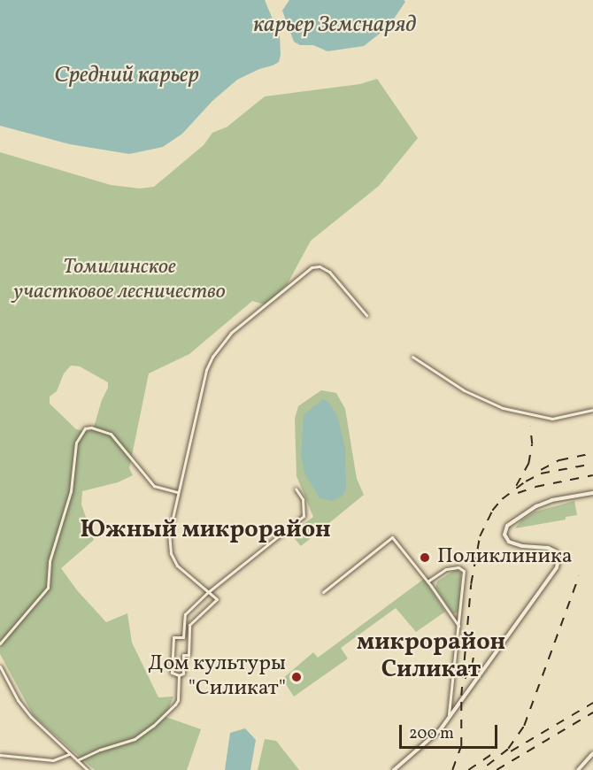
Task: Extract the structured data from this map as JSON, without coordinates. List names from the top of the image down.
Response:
{
  "districts": ["Южный микрорайон", "микрорайон Силикат"],
  "water": ["карьер Земснаряд", "Средний карьер"],
  "parks": ["Томилинское участковое лесничество"],
  "places": ["Поликлиника", "Дом культуры \"Силикат\""],
  "scale_bar": "200 m"
}
